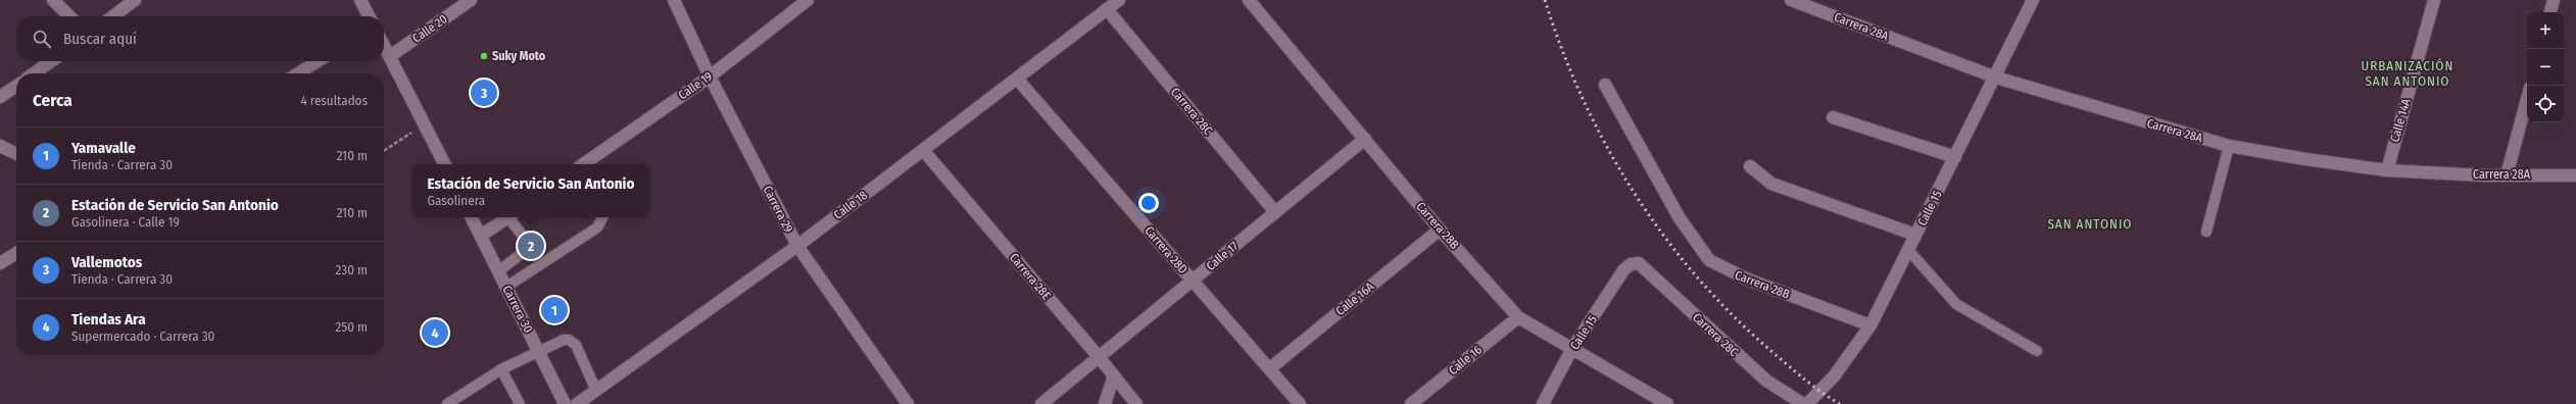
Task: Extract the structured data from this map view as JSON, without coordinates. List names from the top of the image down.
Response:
{
  "streets": {
    "street": [
      "Carrera 28A",
      "Calle 20",
      "Calle 19",
      "Carrera 28C",
      "Calle 14A",
      "Calle 18",
      "Calle 15",
      "Carrera 29",
      "Carrera 28B",
      "Carrera 28D",
      "Calle 17",
      "Carrera 28E",
      "Calle 16A",
      "Carrera 30",
      "Calle 16"
    ]
  },
  "crossings": [
    ["Carrera 28A", "Calle 14A"],
    ["Carrera 28A", "Calle 15"],
    ["Calle 19", "Carrera 29"],
    ["Carrera 28C", "Calle 18"],
    ["Carrera 28C", "Calle 15"],
    ["Carrera 28C", "Calle 17"],
    ["Calle 18", "Carrera 29"],
    ["Calle 18", "Carrera 28D"],
    ["Calle 18", "Carrera 28E"],
    ["Calle 15", "Carrera 28B"],
    ["Carrera 28B", "Calle 17"],
    ["Carrera 28B", "Calle 16A"],
    ["Carrera 28B", "Calle 16"],
    ["Carrera 28D", "Calle 17"],
    ["Carrera 28D", "Calle 16A"],
    ["Calle 17", "Carrera 28E"]
  ],
  "districts": ["URBANIZACIÓN SAN ANTONIO", "SAN ANTONIO"],
  "places": ["Suky Moto"],
  "page": {
    "map_buttons": ["+", "−"],
    "search": "Buscar aquí",
    "heading": ["Cerca", "4 resultados"],
    "pins": [
      "3",
      "2",
      "1",
      "4"
    ],
    "list": [
      {
        "mark": "1",
        "name": "Yamavalle",
        "note": "Tienda · Carrera 30",
        "value": "210 m"
      },
      {
        "mark": "2",
        "name": "Estación de Servicio San Antonio",
        "note": "Gasolinera · Calle 19",
        "value": "210 m"
      },
      {
        "mark": "3",
        "name": "Vallemotos",
        "note": "Tienda · Carrera 30",
        "value": "230 m"
      },
      {
        "mark": "4",
        "name": "Tiendas Ara",
        "note": "Supermercado · Carrera 30",
        "value": "250 m"
      }
    ],
    "popup": ["Estación de Servicio San Antonio", "Gasolinera"]
  }
}
